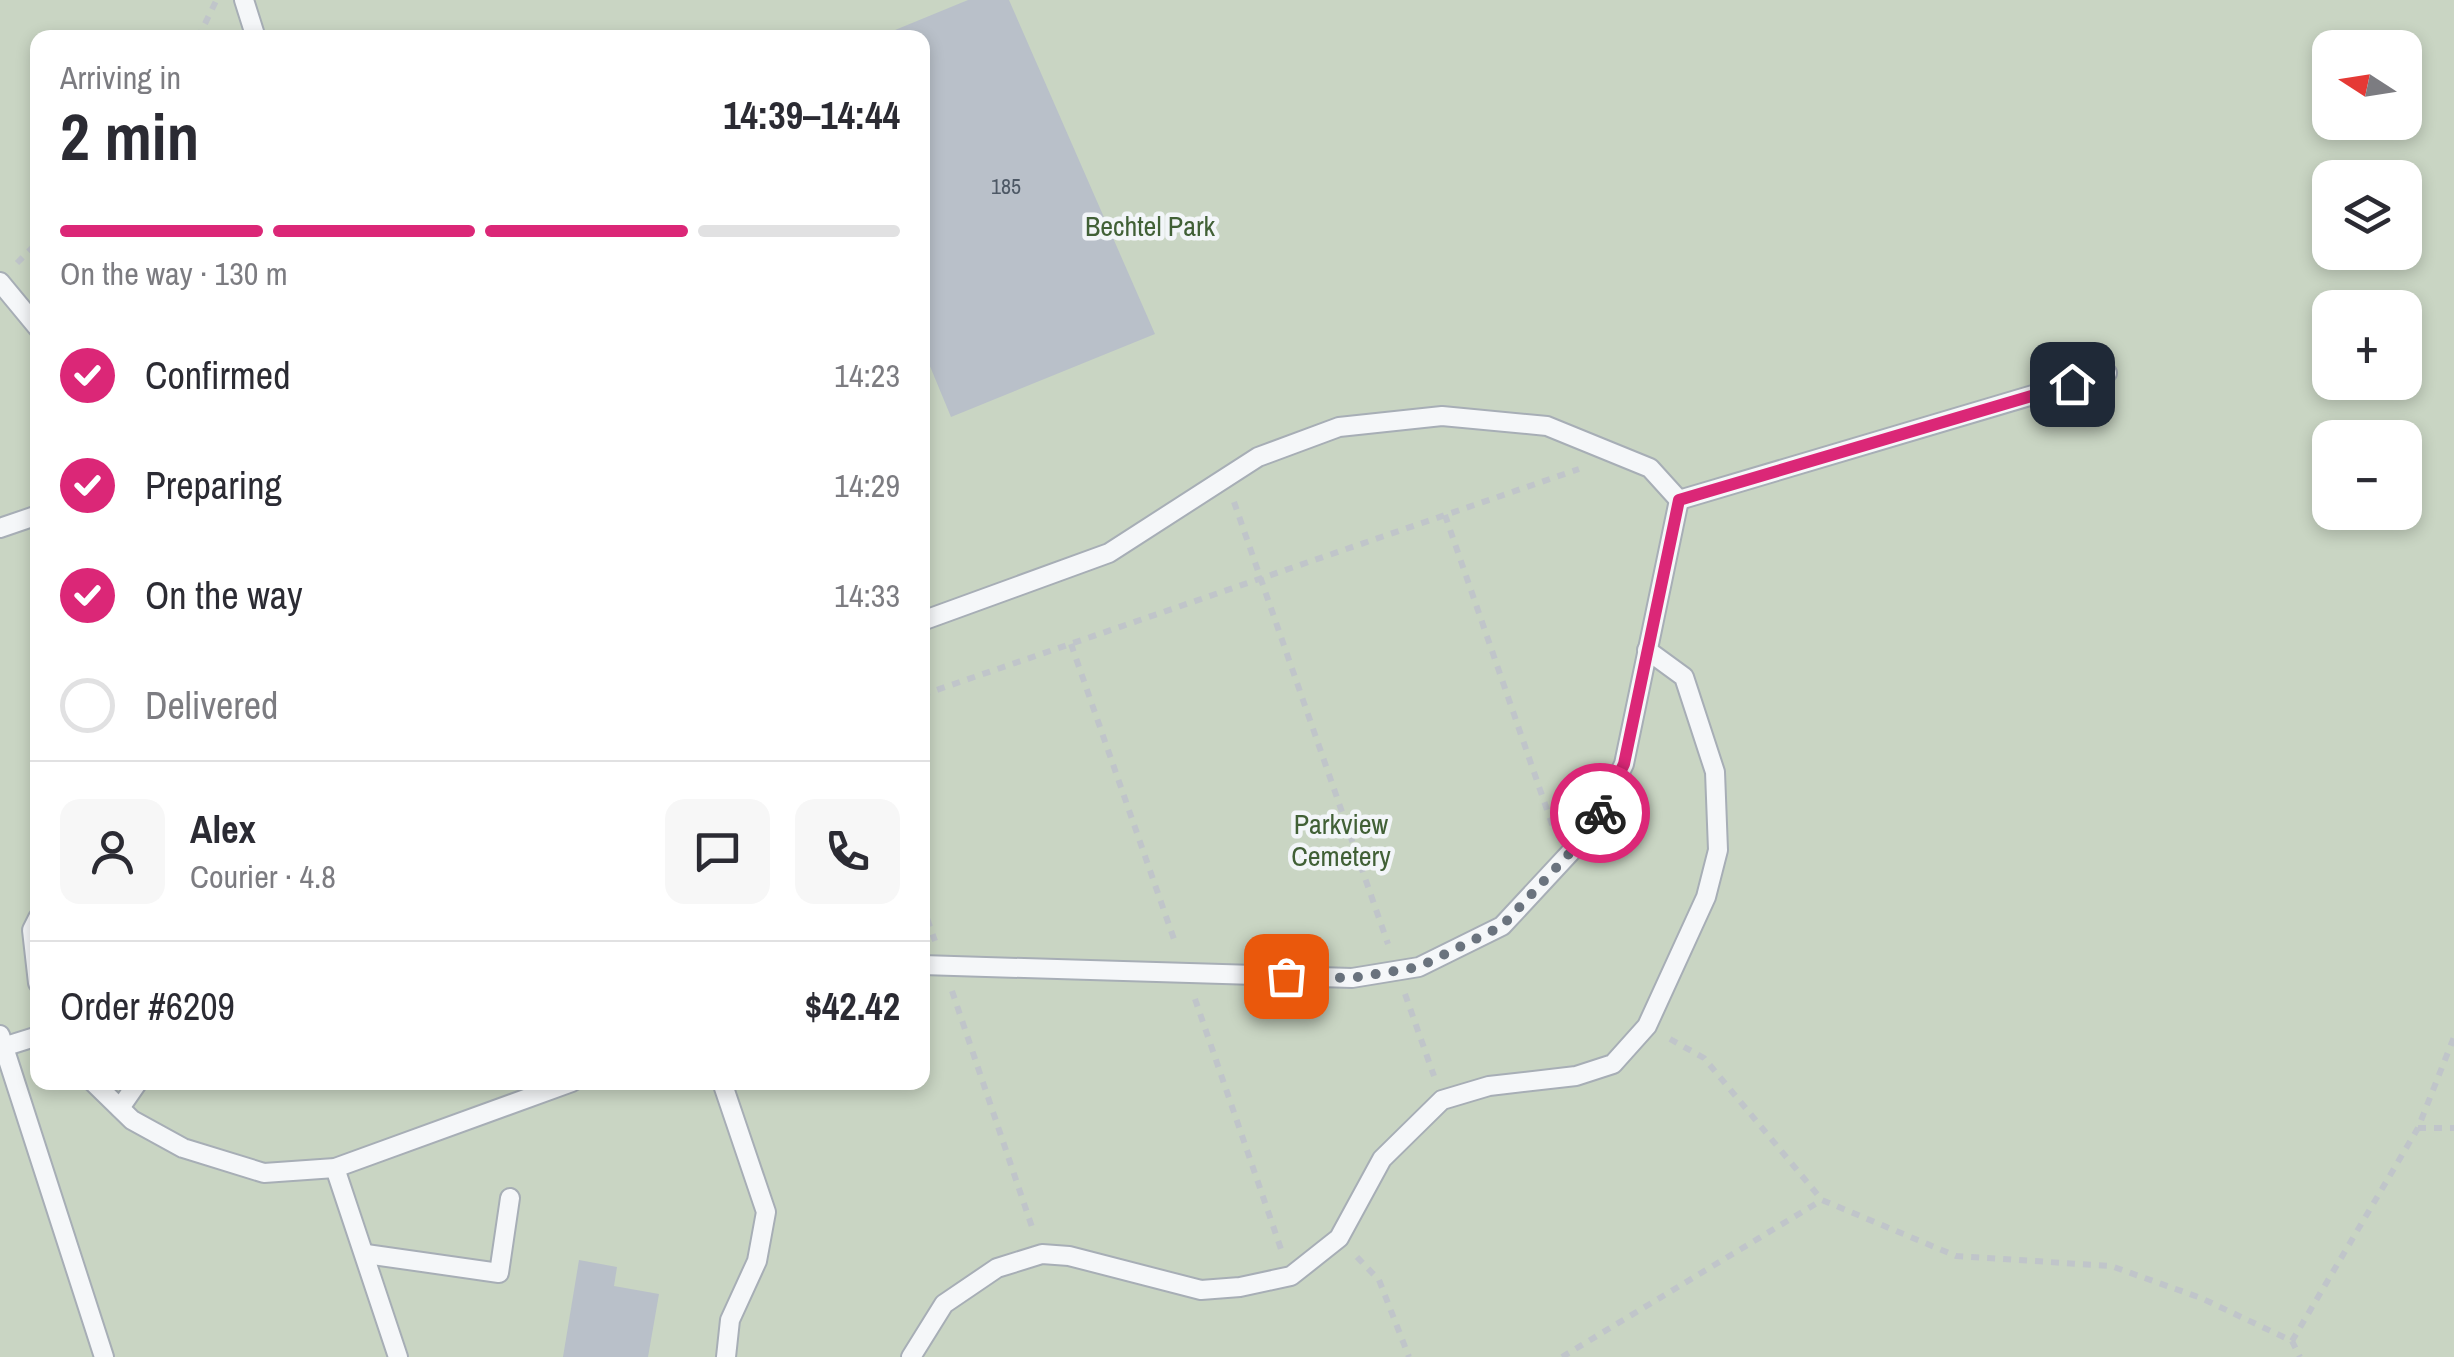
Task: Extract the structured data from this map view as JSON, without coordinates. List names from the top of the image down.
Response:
{
  "parks": ["Bechtel Park", "Parkview Cemetery"],
  "house_numbers": ["185"],
  "north": "left",
  "page": {
    "map_buttons": ["+", "−"],
    "heading": ["2 min", "Arriving in", "14:39–14:44"],
    "panel": [
      "Alex",
      "Courier · 4.8",
      "Order #6209",
      "$42.42"
    ],
    "bar": "On the way · 130 m",
    "list": [
      ["Confirmed", "14:23"],
      ["Preparing", "14:29"],
      ["On the way", "14:33"],
      "Delivered"
    ]
  }
}
